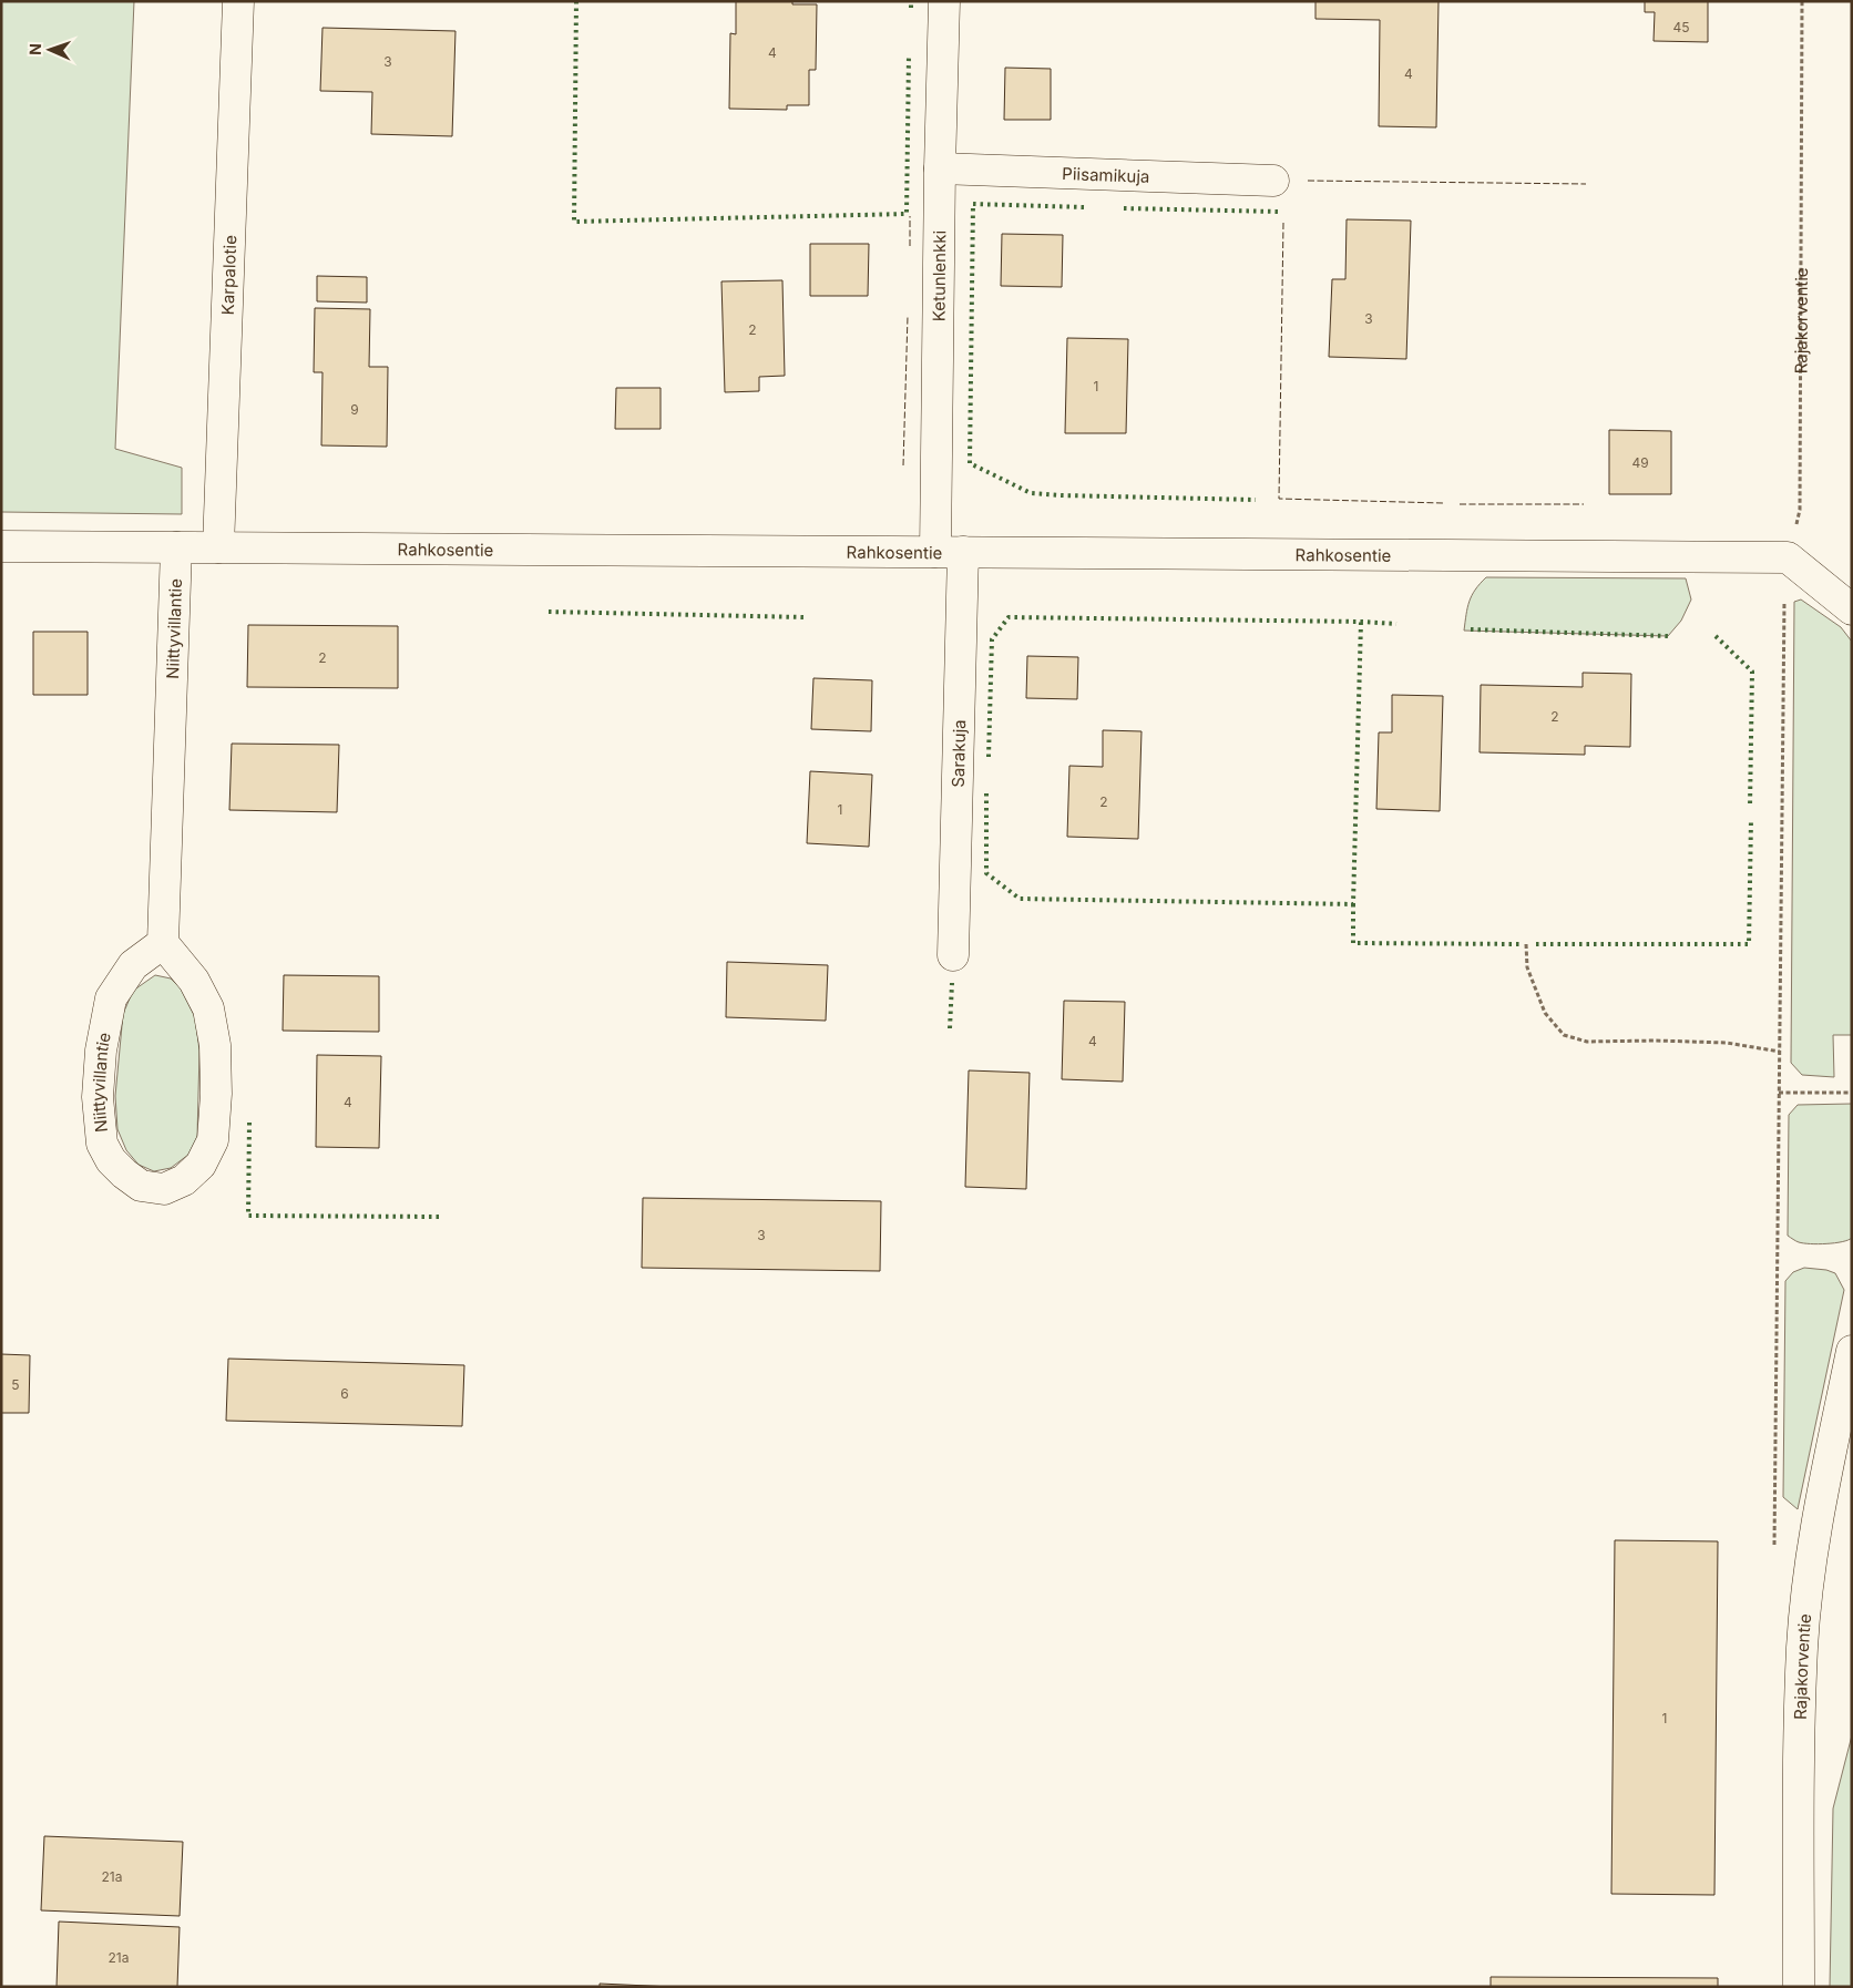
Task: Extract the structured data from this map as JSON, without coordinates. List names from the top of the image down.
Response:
{
  "streets": {
    "street": [
      "Piisamikuja",
      "Karpalotie",
      "Ketunlenkki",
      "Rajakorventie",
      "Rahkosentie",
      "Niittyvillantie",
      "Sarakuja"
    ]
  },
  "crossings": [
    ["Piisamikuja", "Ketunlenkki"],
    ["Karpalotie", "Rahkosentie"],
    ["Ketunlenkki", "Rahkosentie"],
    ["Ketunlenkki", "Sarakuja"],
    ["Rajakorventie", "Rahkosentie"],
    ["Rahkosentie", "Niittyvillantie"],
    ["Rahkosentie", "Sarakuja"]
  ],
  "house_numbers": [
    "45",
    "4",
    "3",
    "4",
    "3",
    "2",
    "1",
    "9",
    "49",
    "2",
    "2",
    "2",
    "1",
    "4",
    "4",
    "3",
    "5",
    "6",
    "1",
    "21a",
    "21a"
  ],
  "north": "left"
}
